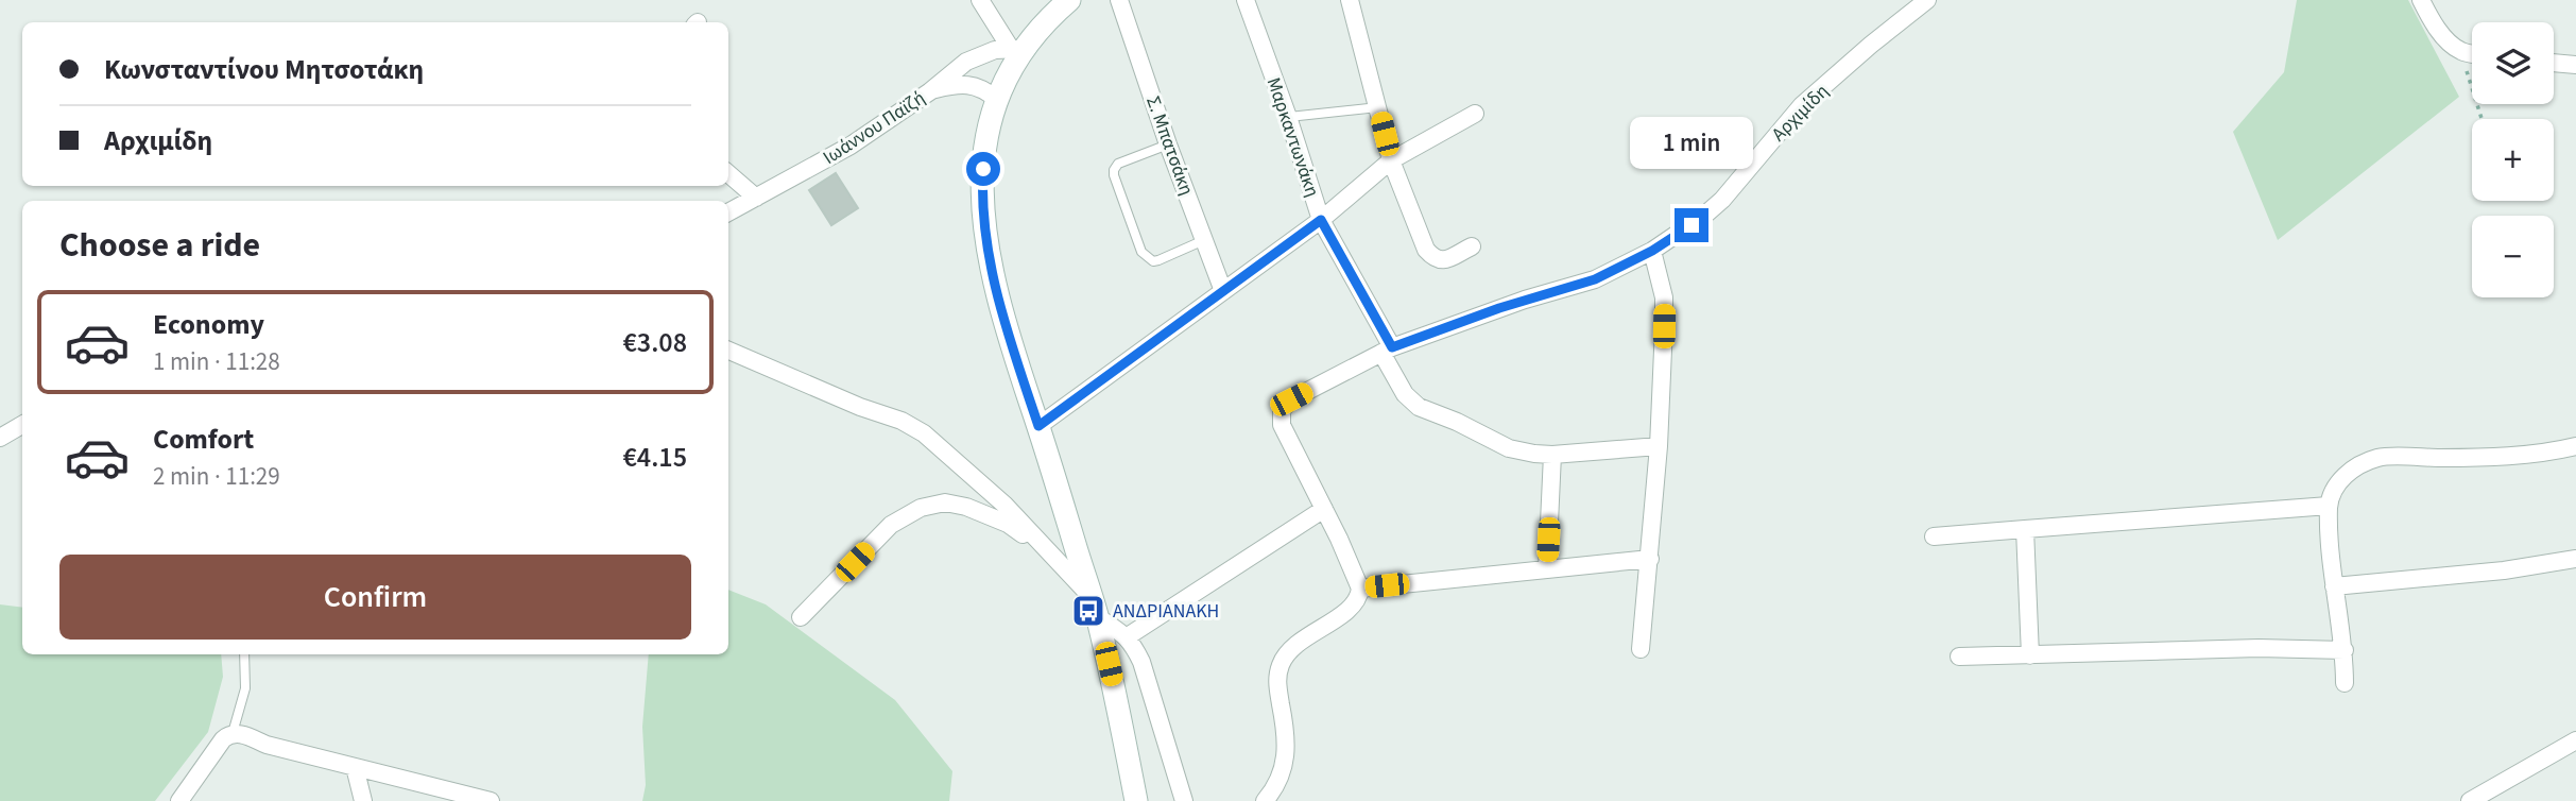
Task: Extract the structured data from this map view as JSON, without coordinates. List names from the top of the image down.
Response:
{
  "streets": {
    "street": [
      "Αρχιμίδη",
      "Ιωάννου Παϊζή",
      "Μαρκαντωνάκη",
      "Σ. Μπατσάκη"
    ]
  },
  "crossings": [
    ["Αρχιμίδη", "Μαρκαντωνάκη"]
  ],
  "places": {
    "bus stop": ["ΑΝΔΡΙΑΝΑΚΗ"]
  },
  "page": {
    "map_buttons": ["+", "−"],
    "banner": ["Κωνσταντίνου Μητσοτάκη", "Αρχιμίδη"],
    "bubble": "1 min",
    "heading": "Choose a ride",
    "list": [
      {
        "name": "Economy",
        "note": "1 min · 11:28",
        "value": "€3.08"
      },
      {
        "name": "Comfort",
        "note": "2 min · 11:29",
        "value": "€4.15"
      }
    ],
    "buttons": "Confirm"
  }
}
